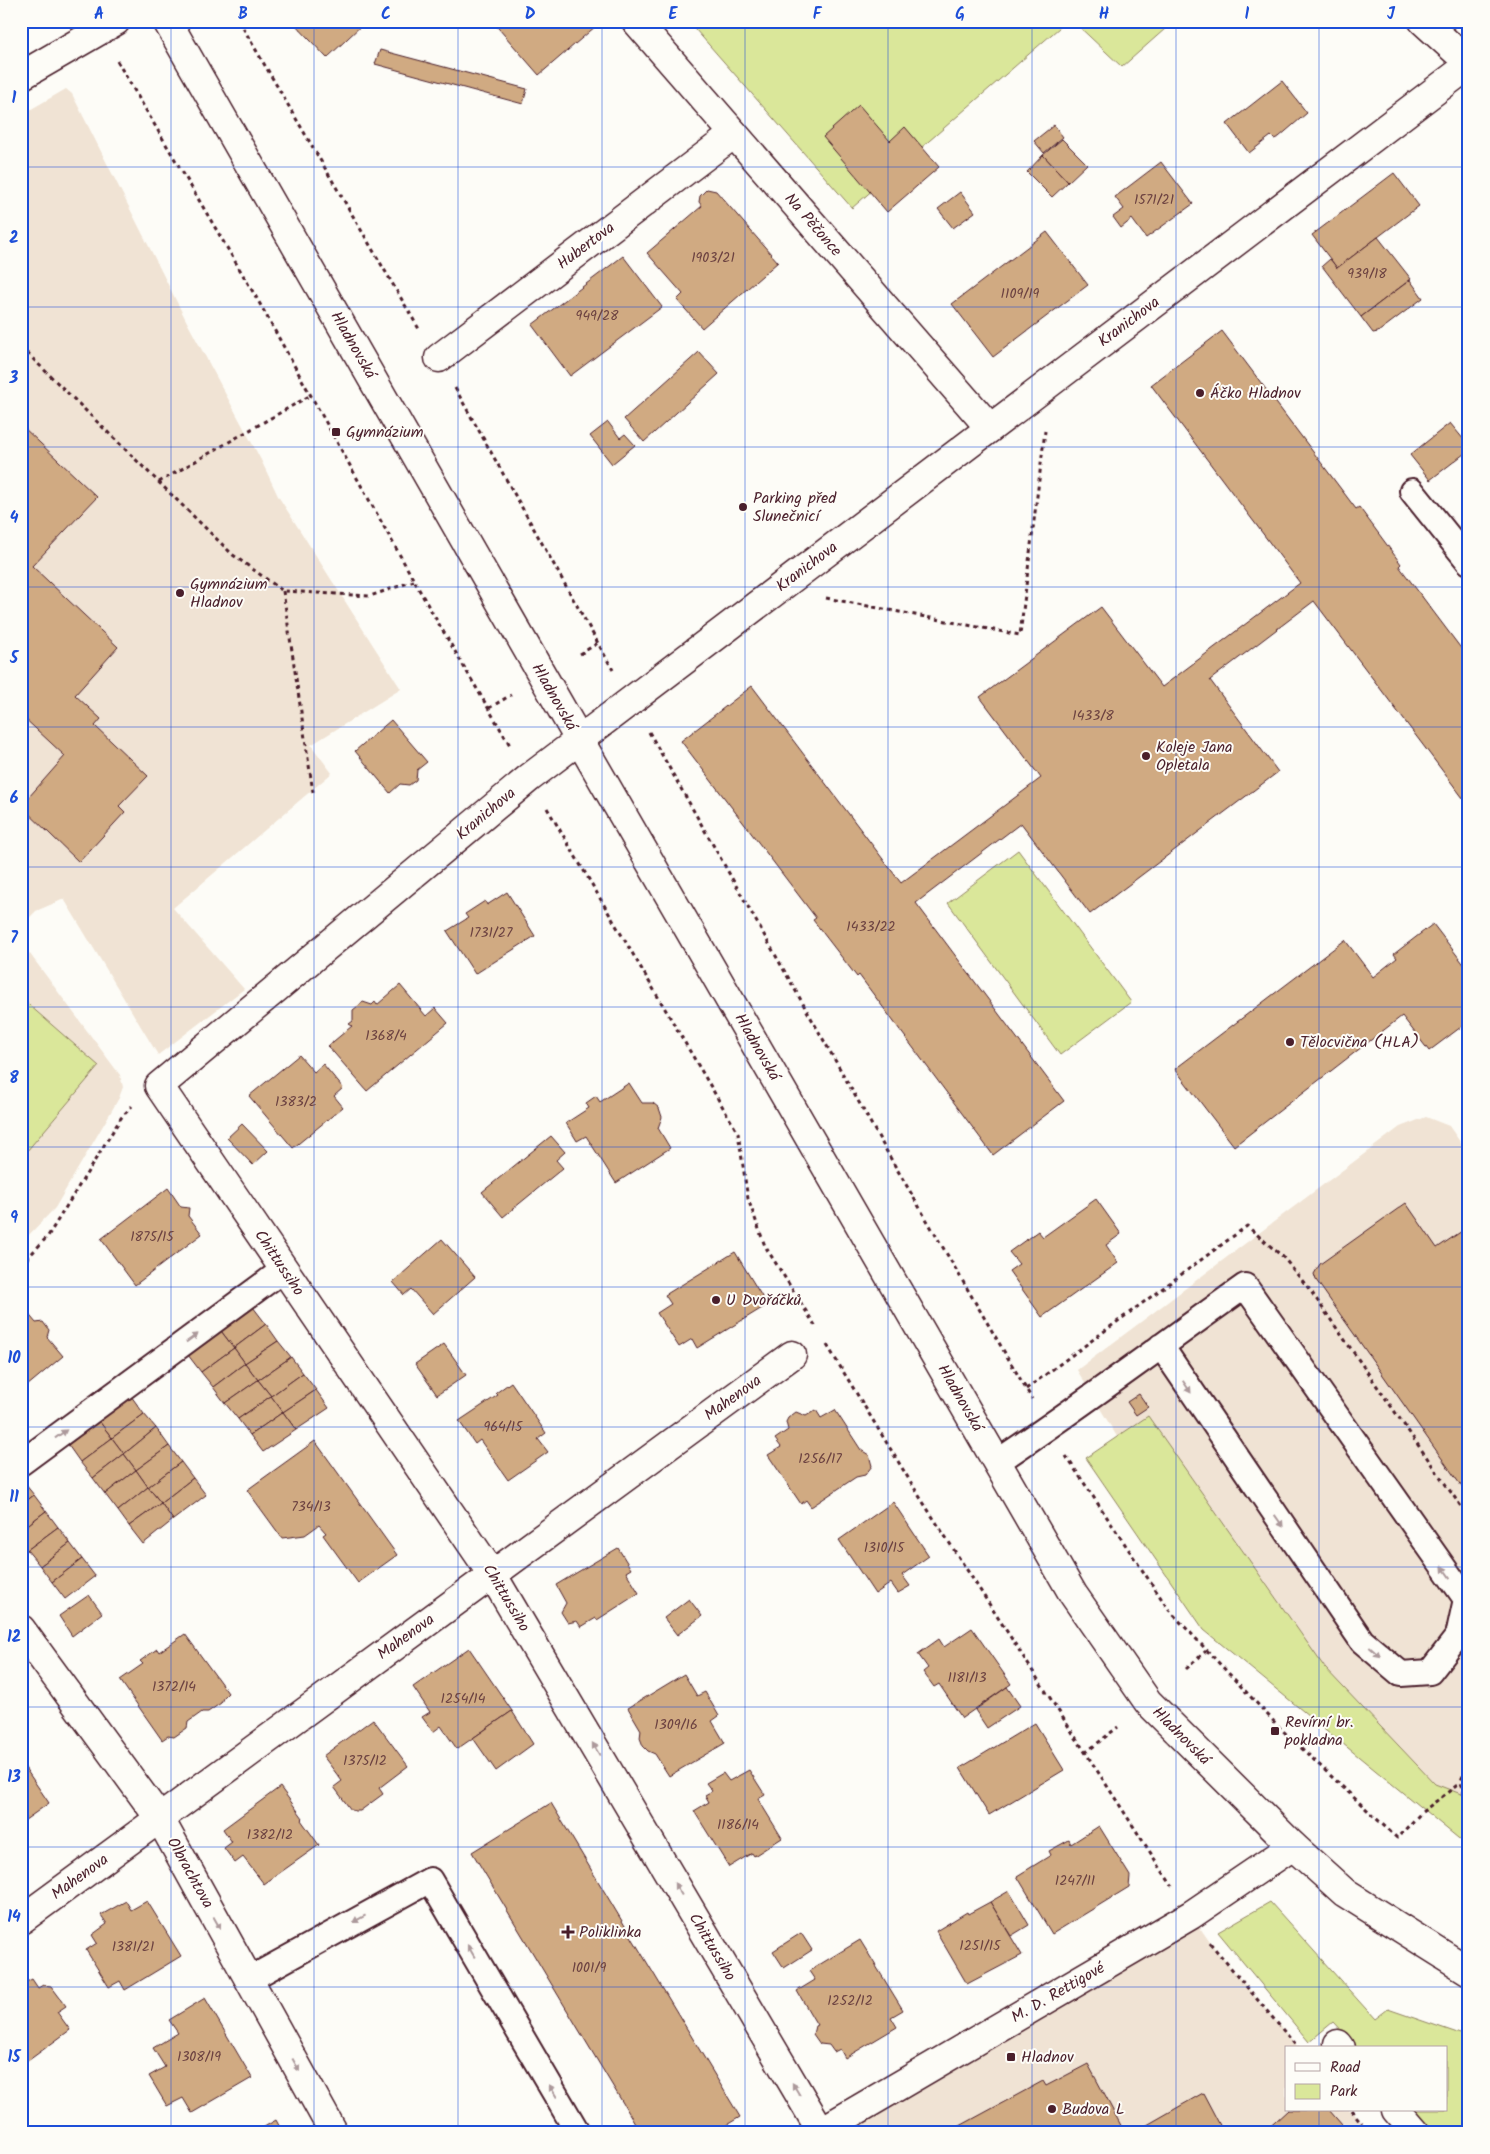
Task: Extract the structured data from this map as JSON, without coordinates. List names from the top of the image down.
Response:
{
  "streets": {
    "street": [
      "Na Pěčonce",
      "Hubertova",
      "Kranichova",
      "Hladnovská",
      "Chittussiho",
      "Mahenova",
      "Olbrachtova",
      "M. D. Rettigové"
    ]
  },
  "crossings": [
    ["Na Pěčonce", "Hubertova"],
    ["Na Pěčonce", "Kranichova"],
    ["Kranichova", "Hladnovská"],
    ["Kranichova", "Chittussiho"],
    ["Hladnovská", "M. D. Rettigové"],
    ["Chittussiho", "Mahenova"],
    ["Chittussiho", "M. D. Rettigové"],
    ["Mahenova", "Olbrachtova"]
  ],
  "one_way": ["Chittussiho", "Olbrachtova"],
  "places": {
    "other": [
      "Áčko Hladnov",
      "Parking před Slunečnicí",
      "Gymnázium Hladnov",
      "Koleje Jana Opletala",
      "Tělocvična (HLA)",
      "U Dvořáčků",
      "Budova L"
    ],
    "transit": ["Gymnázium", "Revírní br. pokladna", "Hladnov"],
    "health": ["Poliklinka"]
  },
  "house_numbers": [
    "1571/21",
    "1903/21",
    "939/18",
    "1109/19",
    "949/28",
    "1433/8",
    "1433/22",
    "1731/27",
    "1368/4",
    "1383/2",
    "1875/15",
    "964/15",
    "1256/17",
    "734/13",
    "1310/15",
    "1181/13",
    "1372/14",
    "1254/14",
    "1309/16",
    "1375/12",
    "1186/14",
    "1382/12",
    "1247/11",
    "1251/15",
    "1381/21",
    "1001/9",
    "1252/12",
    "1308/19"
  ],
  "legend": ["Road", "Park"],
  "grid": {
    "columns": [
      "A",
      "B",
      "C",
      "D",
      "E",
      "F",
      "G",
      "H",
      "I",
      "J"
    ],
    "rows": [
      "1",
      "2",
      "3",
      "4",
      "5",
      "6",
      "7",
      "8",
      "9",
      "10",
      "11",
      "12",
      "13",
      "14",
      "15"
    ]
  }
}
